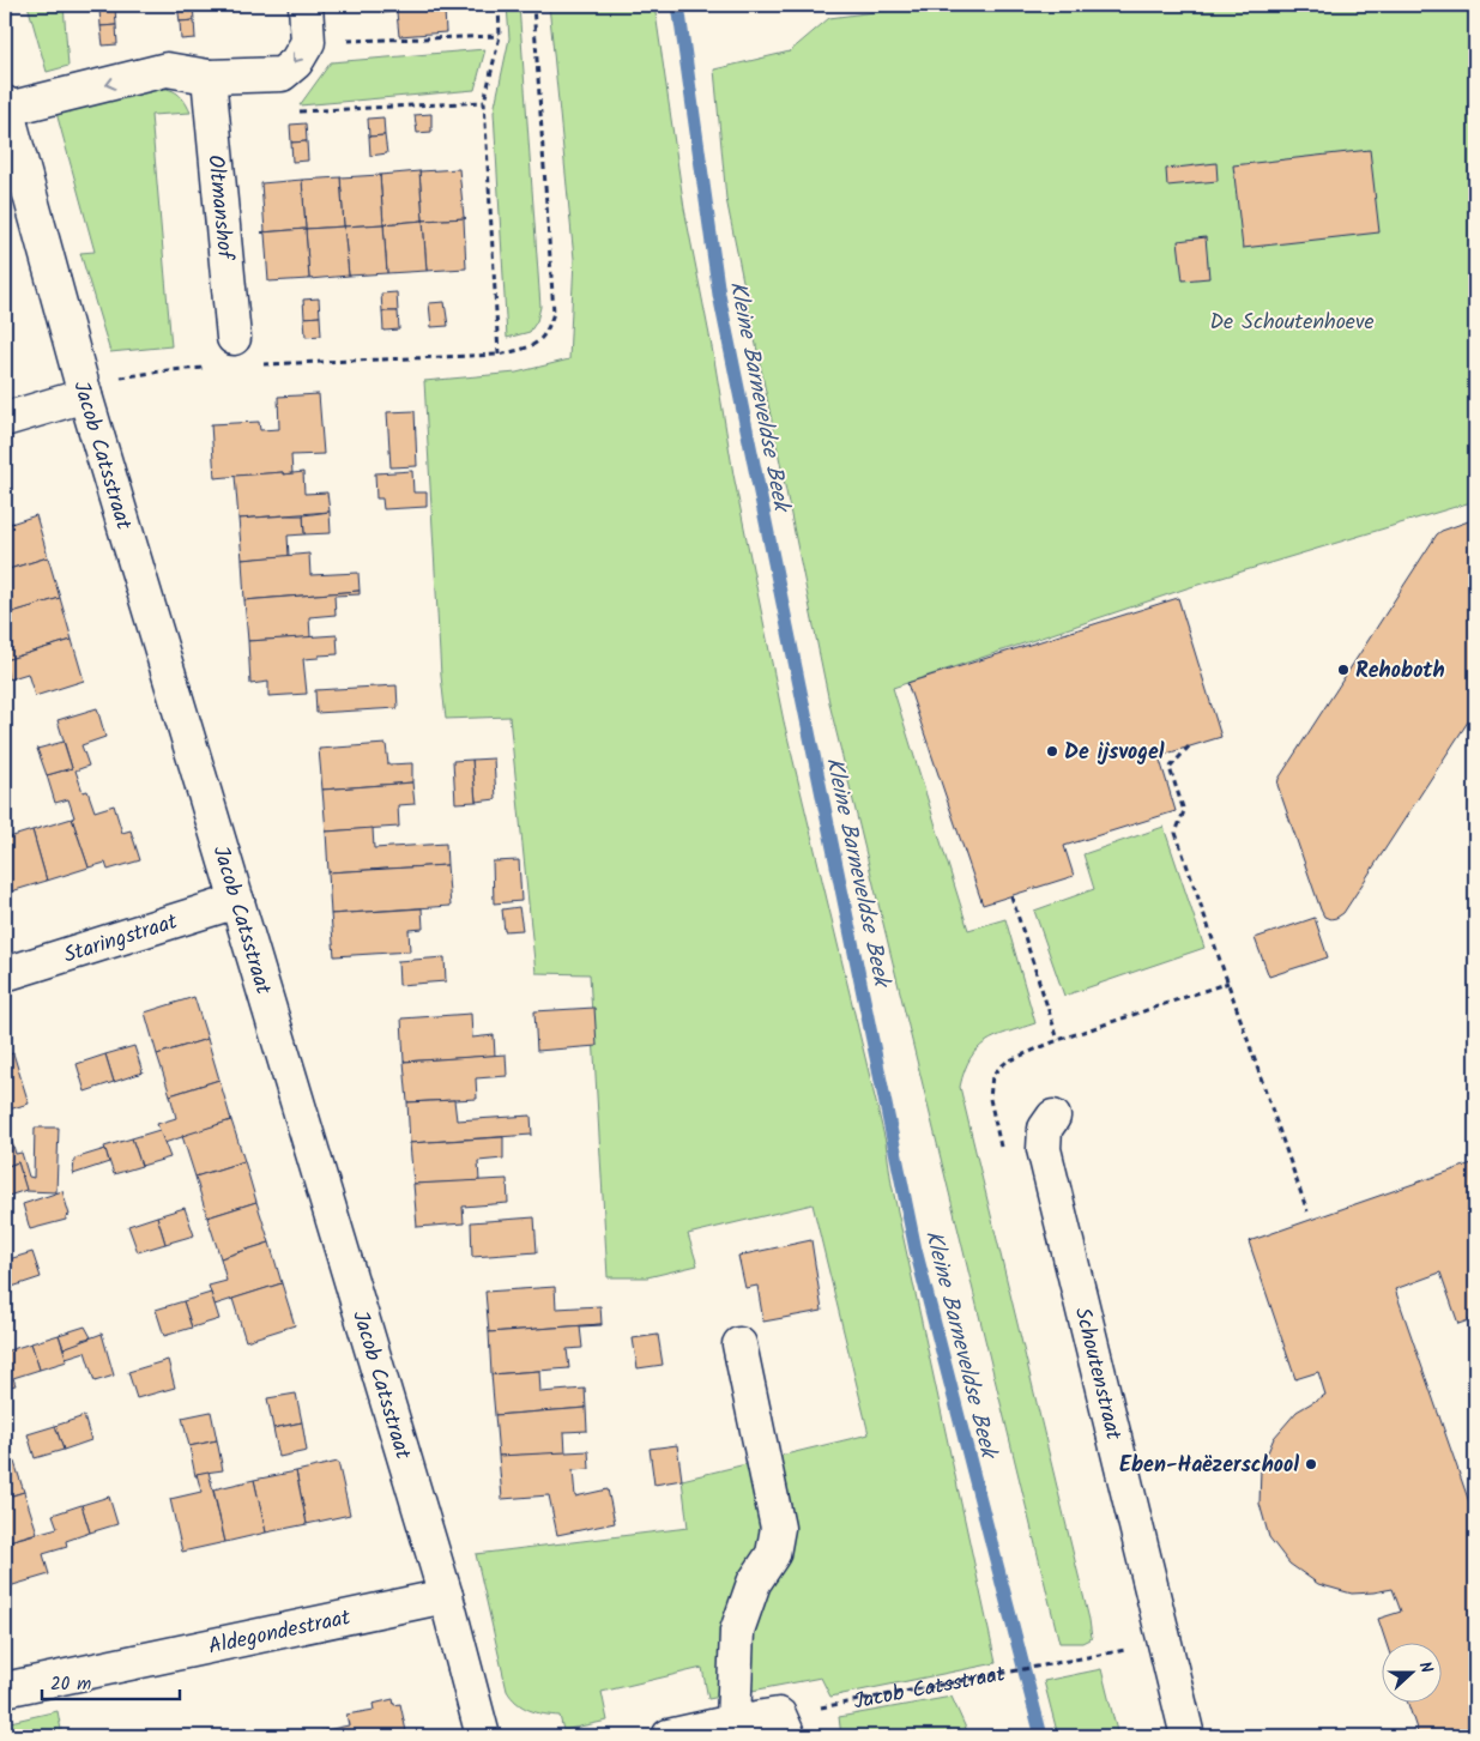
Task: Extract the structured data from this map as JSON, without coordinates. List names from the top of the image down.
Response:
{
  "streets": {
    "street": [
      "Oltmanshof",
      "Jacob Catsstraat",
      "Staringstraat",
      "Schoutenstraat",
      "Aldegondestraat"
    ]
  },
  "crossings": [
    ["Jacob Catsstraat", "Staringstraat"],
    ["Jacob Catsstraat", "Aldegondestraat"]
  ],
  "water": ["Kleine Barneveldse Beek"],
  "parks": ["De Schoutenhoeve"],
  "places": ["Rehoboth", "De ijsvogel", "Eben-Haëzerschool"],
  "scale_bar": "20 m",
  "north": "right"
}
